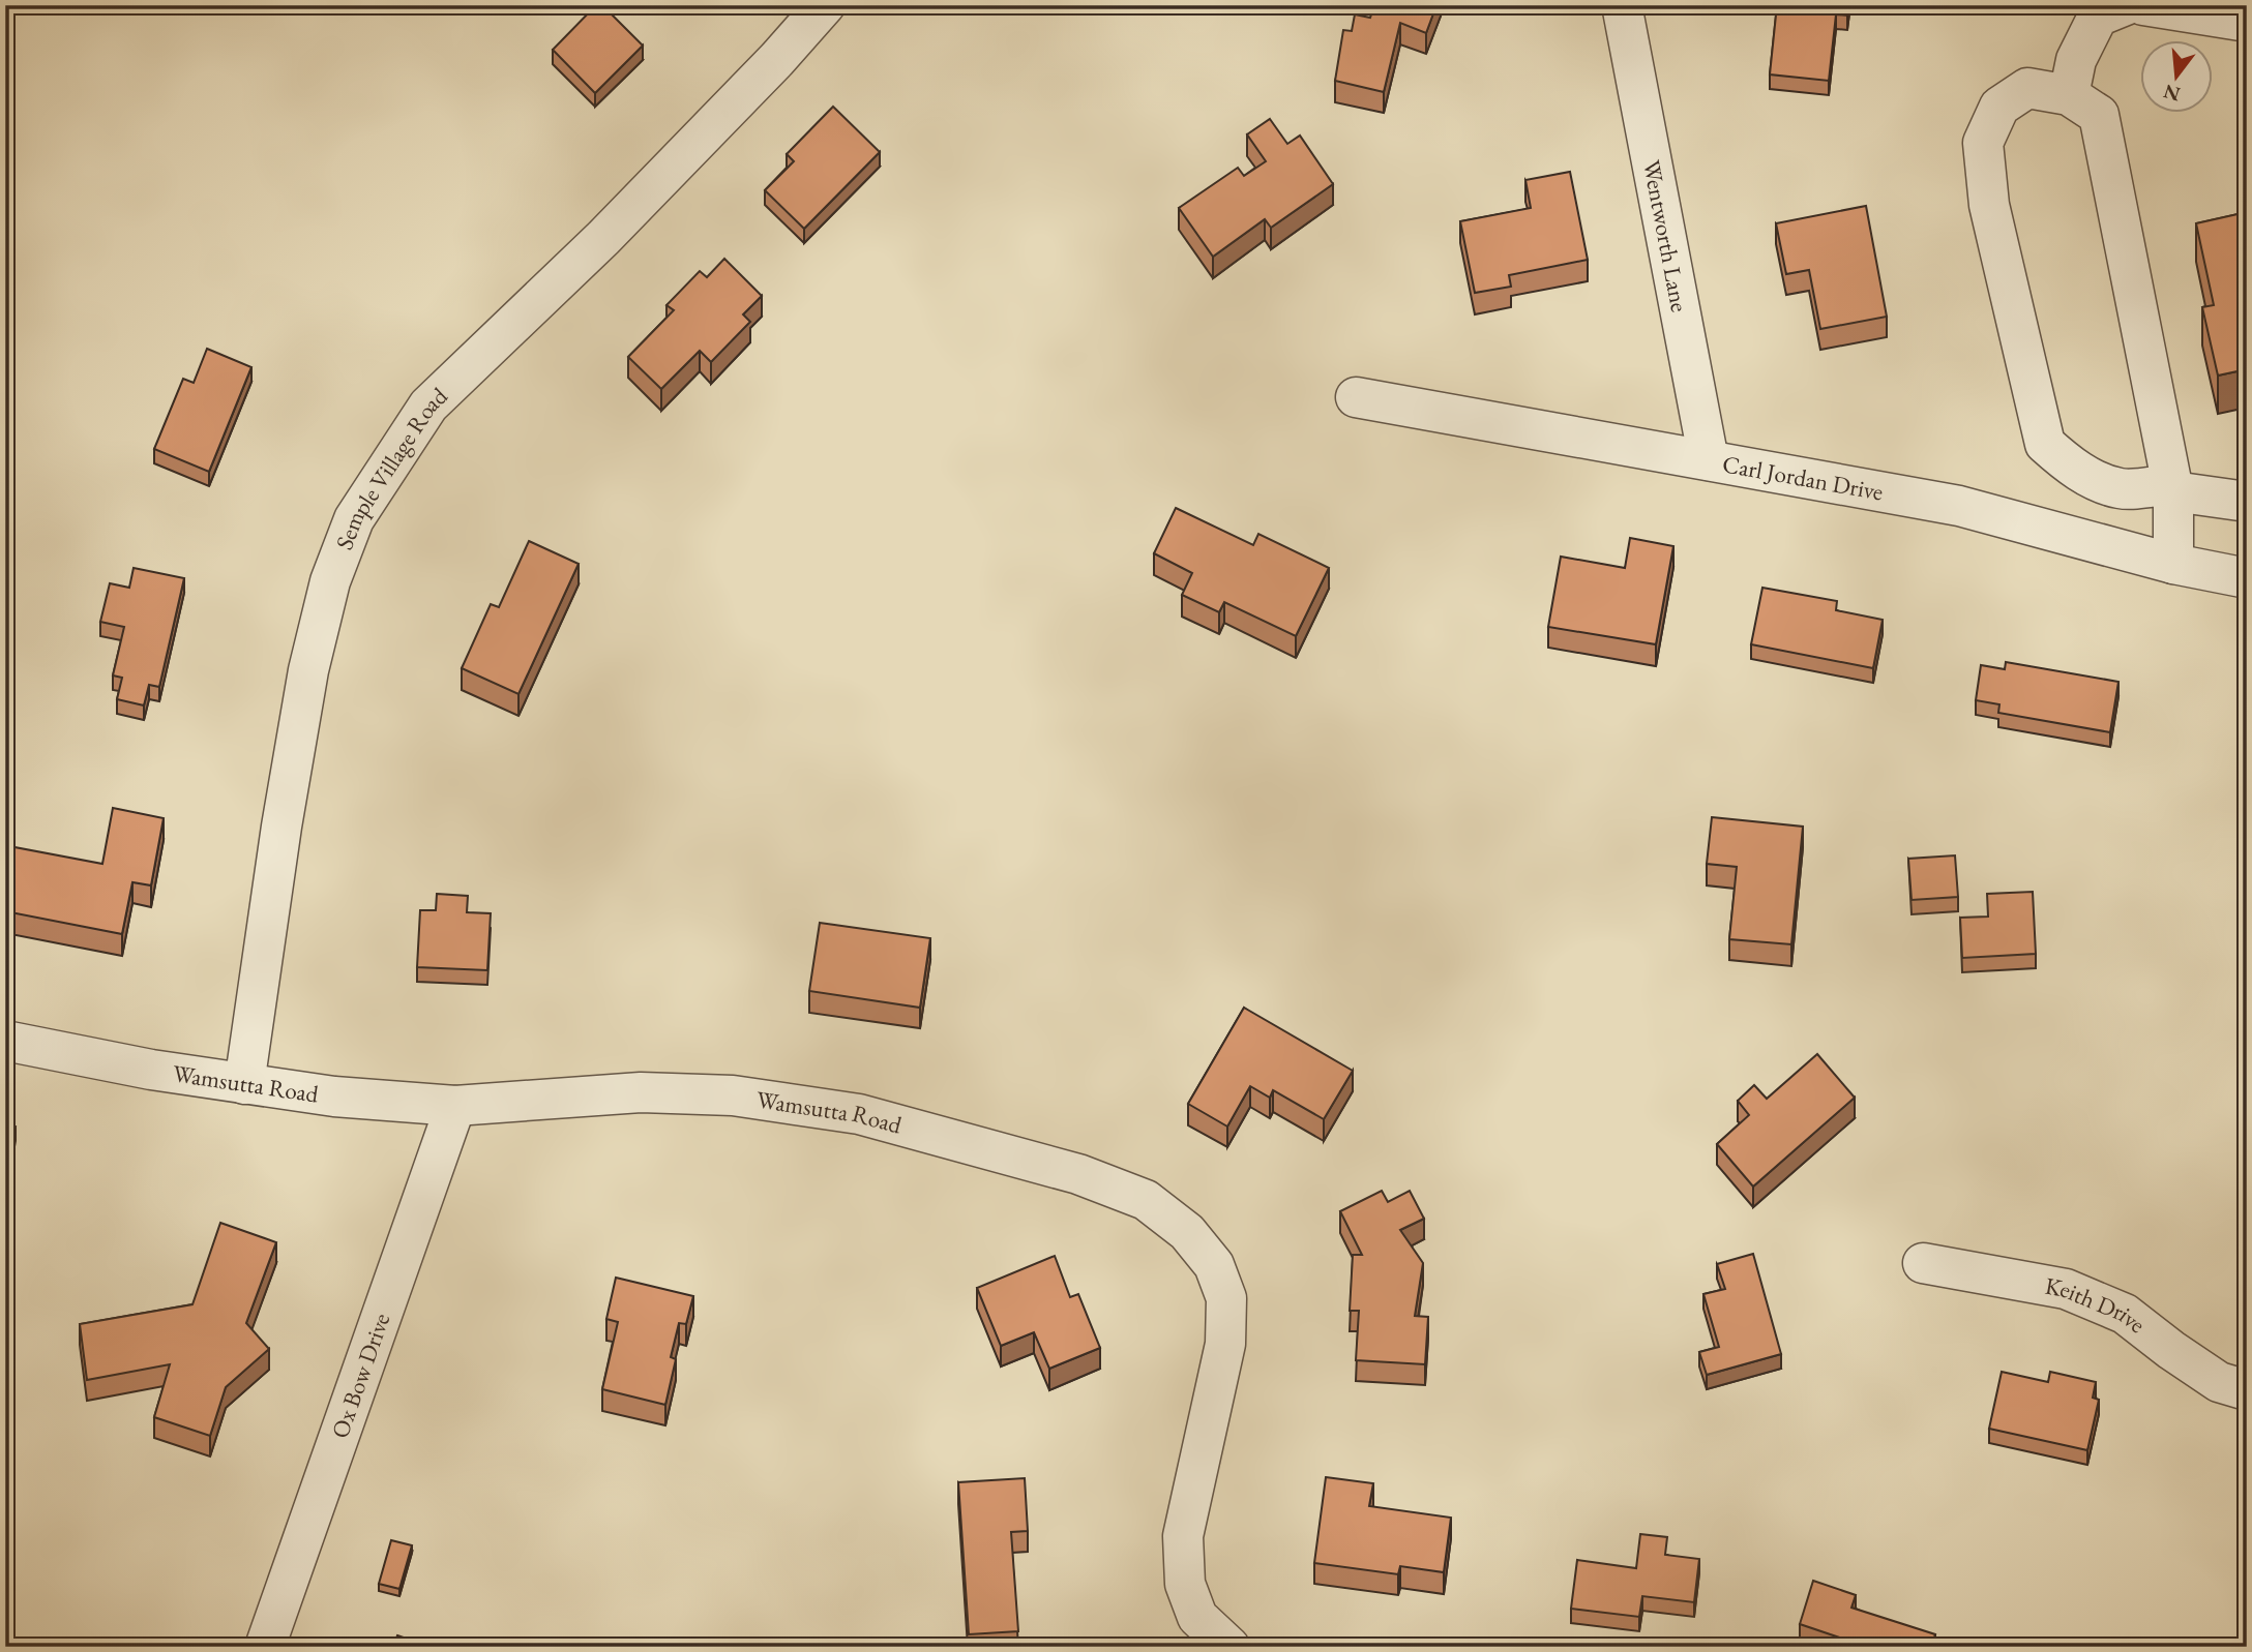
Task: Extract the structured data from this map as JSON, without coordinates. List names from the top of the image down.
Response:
{
  "streets": {
    "street": [
      "Wentworth Lane",
      "Semple Village Road",
      "Carl Jordan Drive",
      "Wamsutta Road",
      "Keith Drive",
      "Ox Bow Drive"
    ]
  },
  "crossings": [
    ["Wentworth Lane", "Carl Jordan Drive"],
    ["Semple Village Road", "Wamsutta Road"],
    ["Wamsutta Road", "Ox Bow Drive"]
  ],
  "north": "bottom"
}
